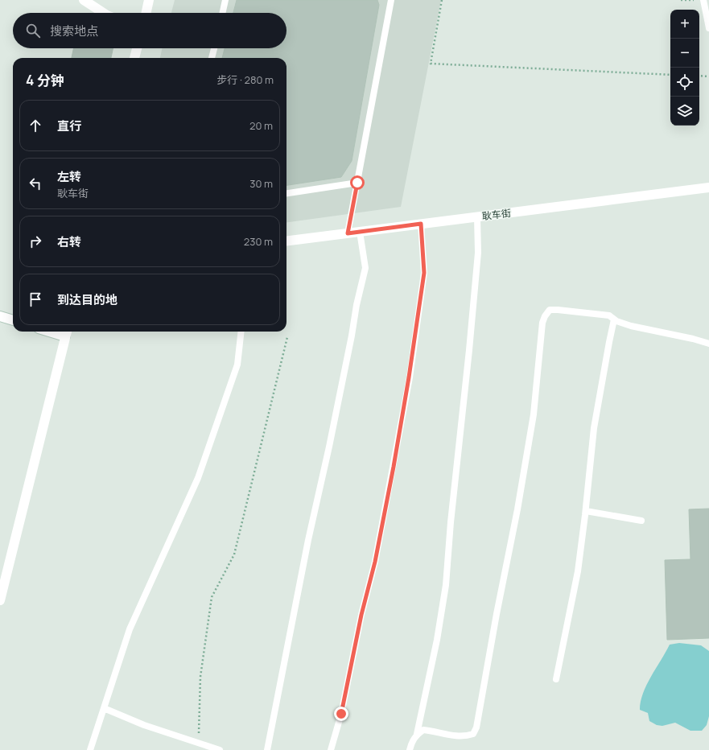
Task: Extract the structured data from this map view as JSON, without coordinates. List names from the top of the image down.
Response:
{
  "streets": {
    "street": ["耿车街"]
  },
  "page": {
    "map_buttons": ["+", "−"],
    "search": "搜索地点",
    "heading": ["4 分钟", "步行 · 280 m"],
    "list": [
      ["直行", "20 m"],
      ["左转", "耿车街", "30 m"],
      ["右转", "230 m"],
      "到达目的地"
    ]
  }
}
